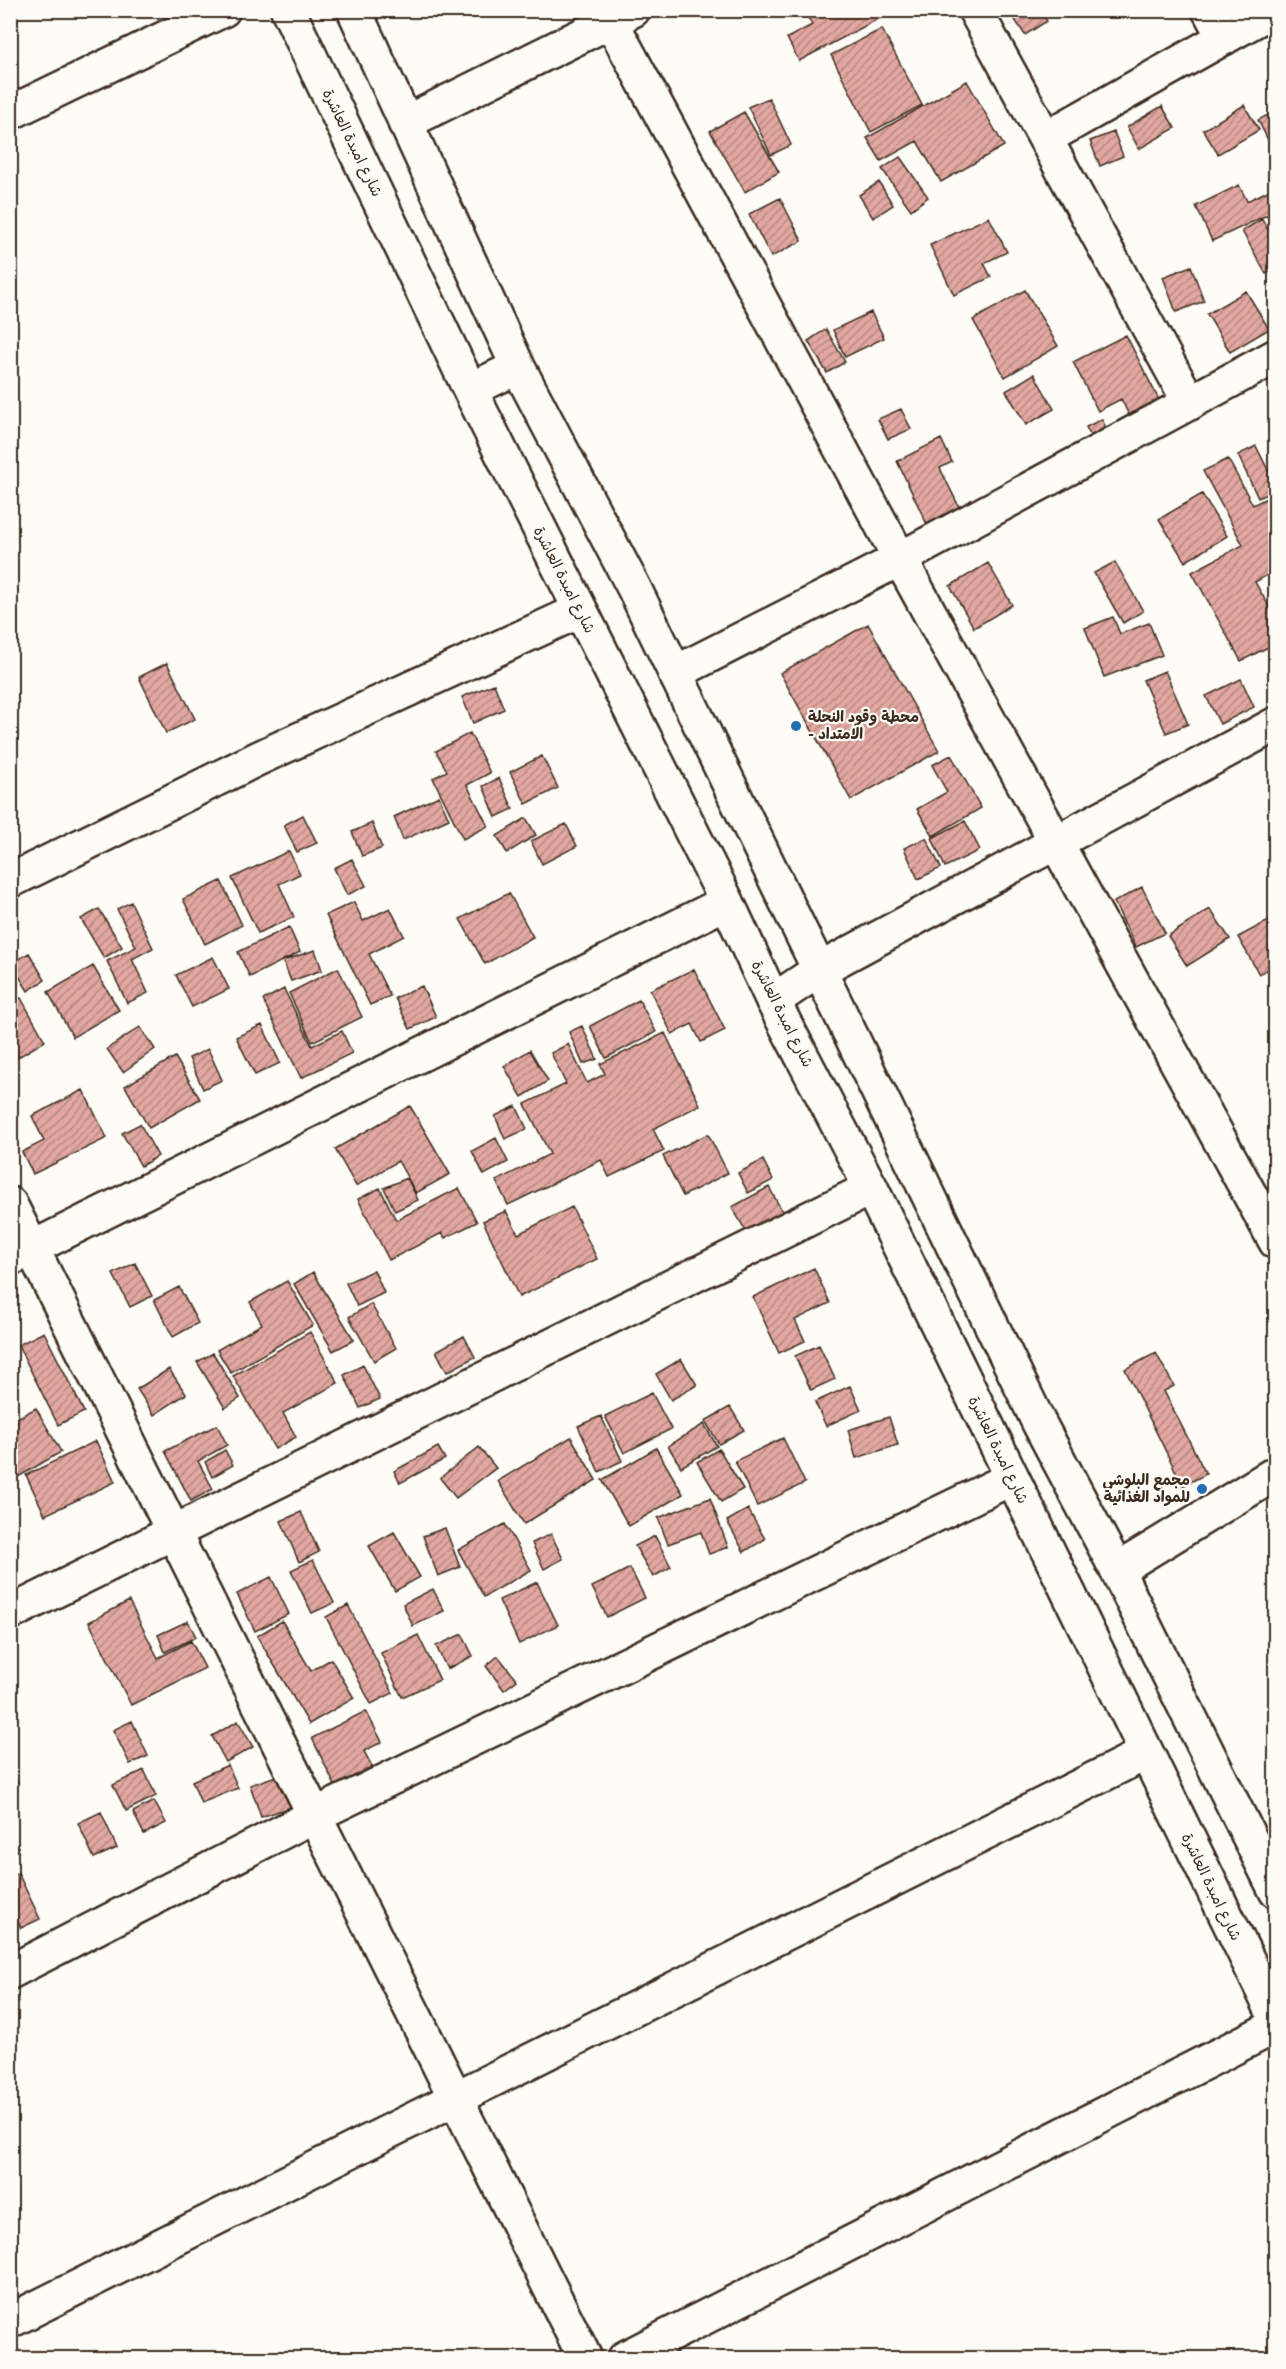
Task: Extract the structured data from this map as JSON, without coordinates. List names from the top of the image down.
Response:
{
  "streets": {
    "street": ["شارع امبدة العاشرة"]
  },
  "places": ["محطة وقود النحلة - الامتداد", "مجمع البلوشي للمواد الغذائية"]
}
